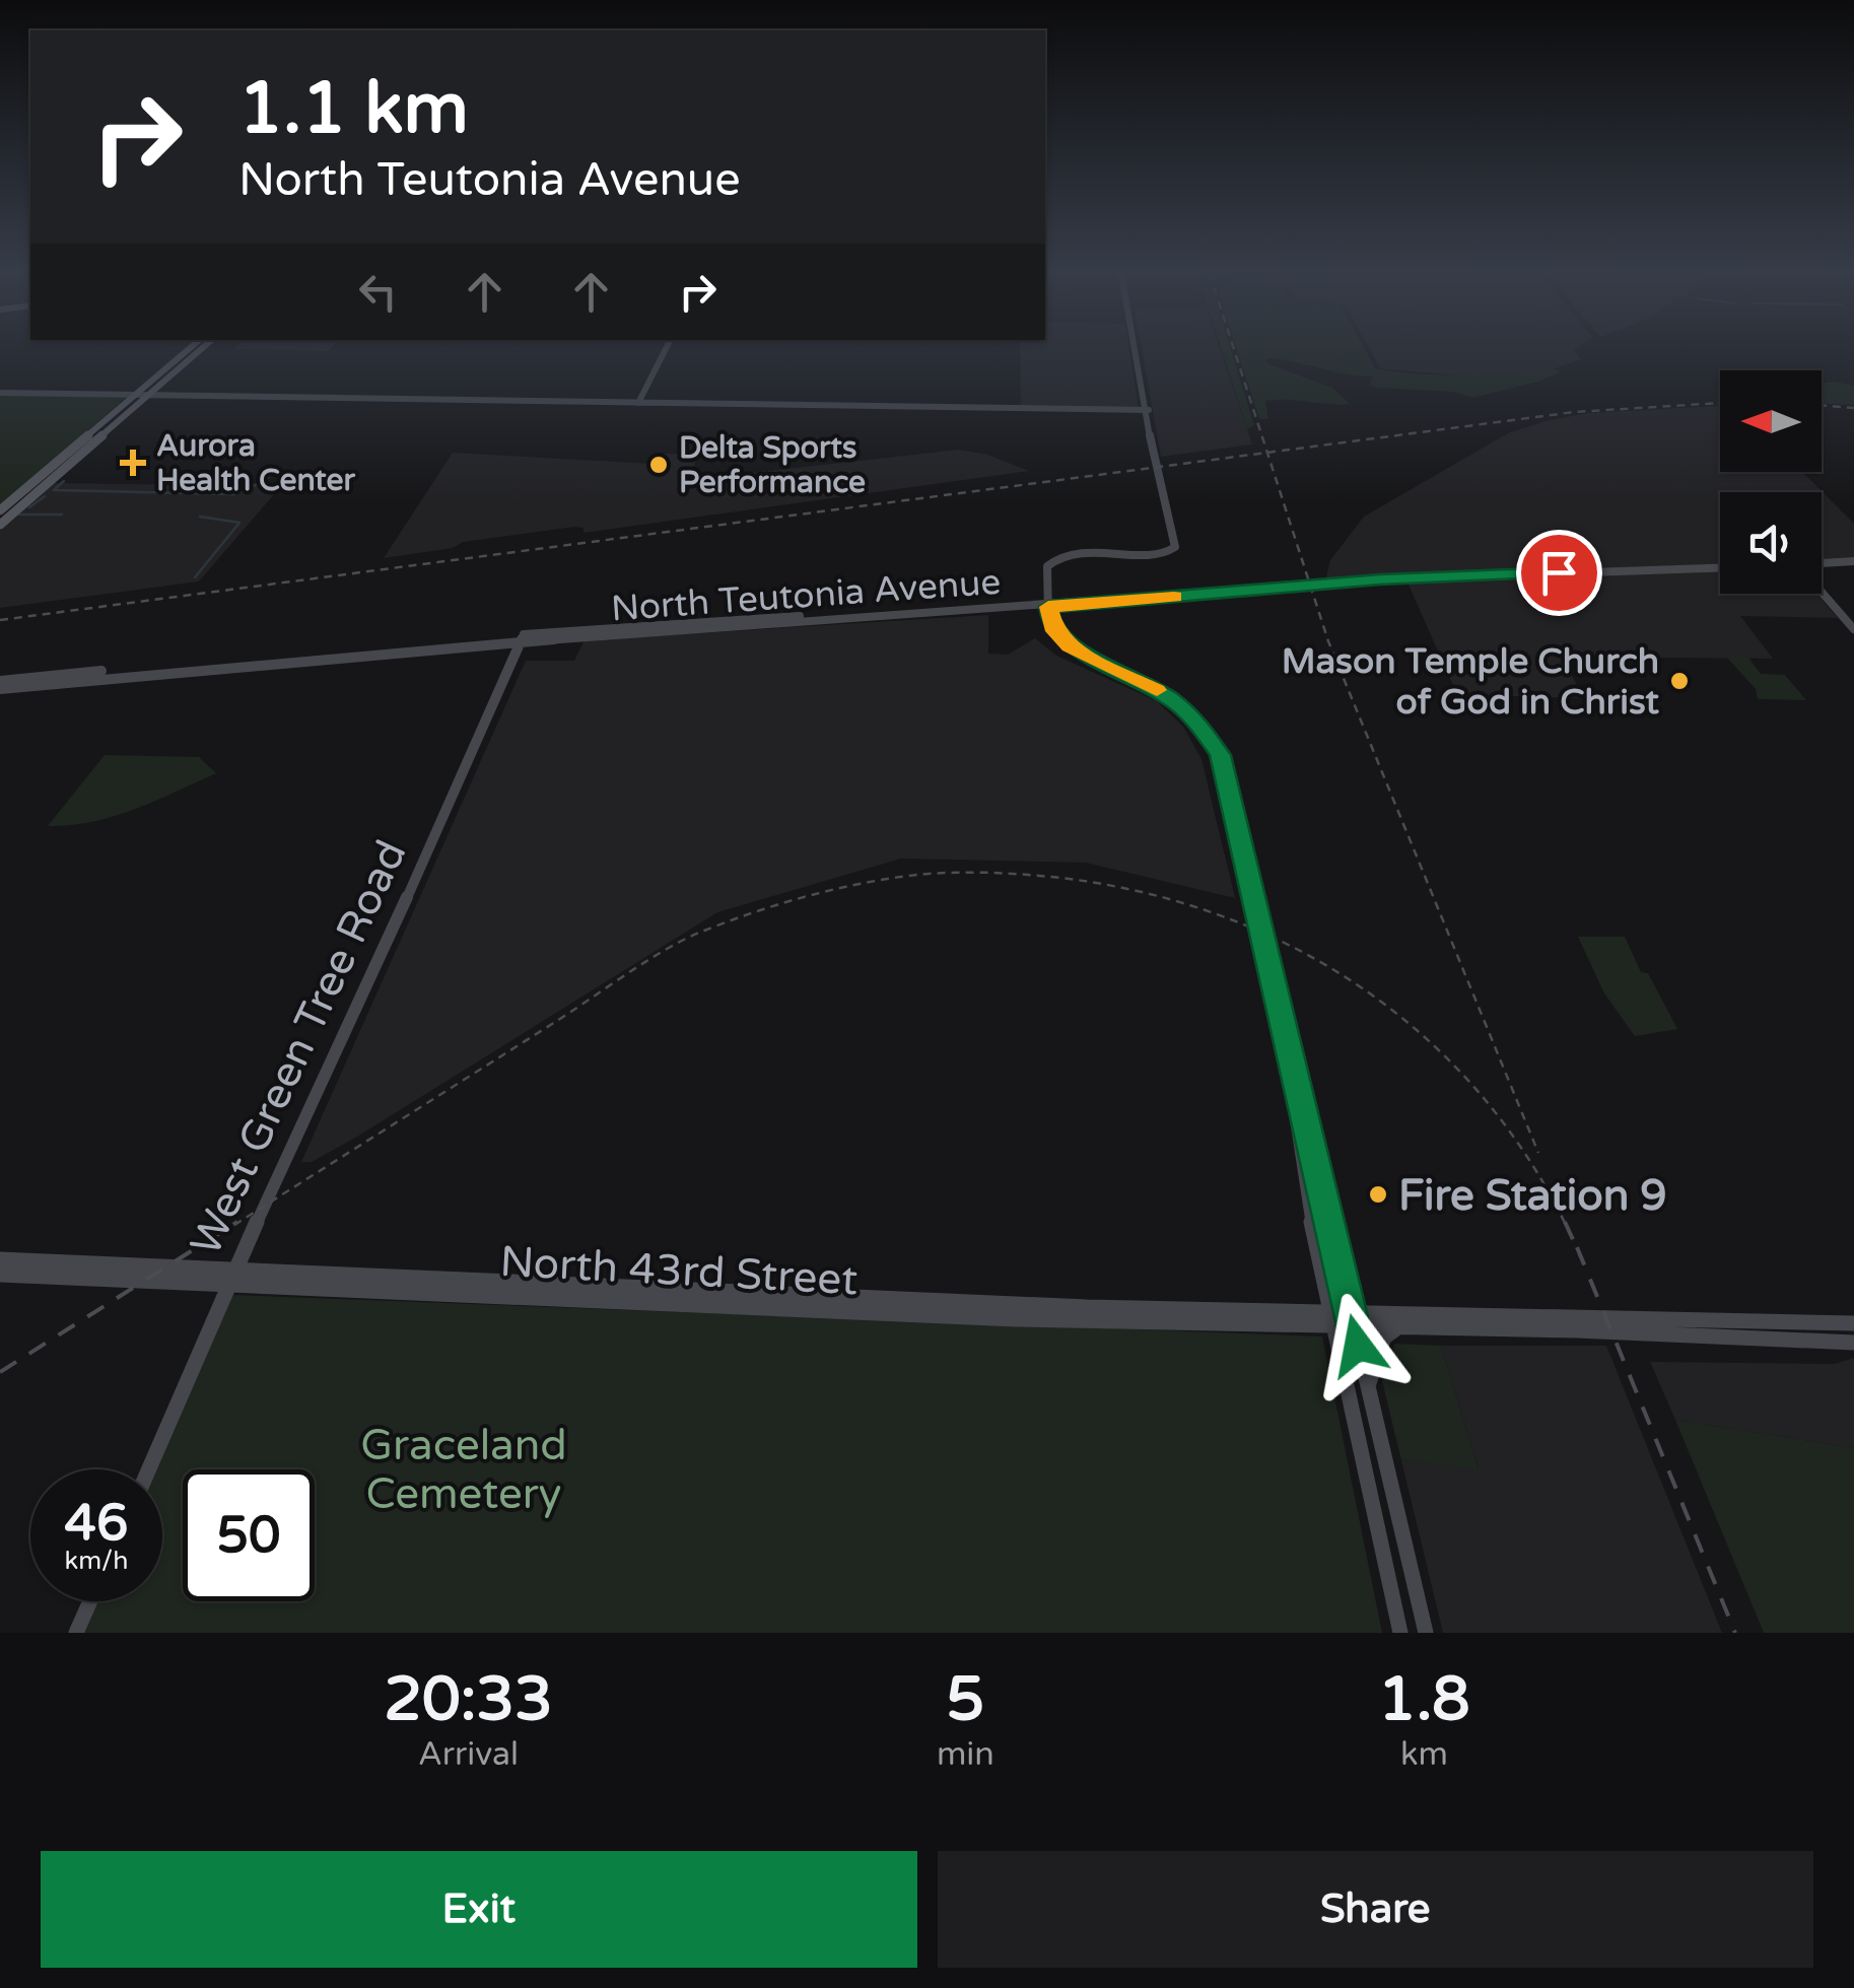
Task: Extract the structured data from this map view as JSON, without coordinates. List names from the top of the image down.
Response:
{
  "streets": {
    "main road": ["North Teutonia Avenue", "West Green Tree Road", "North 43rd Street"]
  },
  "crossings": [
    ["North Teutonia Avenue", "West Green Tree Road"],
    ["West Green Tree Road", "North 43rd Street"]
  ],
  "parks": ["Graceland Cemetery"],
  "places": {
    "health": ["Aurora Health Center"],
    "other": ["Delta Sports Performance", "Mason Temple Church of God in Christ", "Fire Station 9"]
  },
  "north": "left",
  "page": {
    "turn": ["1.1 km", "North Teutonia Avenue"],
    "speed": "46 km/h",
    "limit": "50",
    "eta": [
      "20:33",
      "Arrival",
      "5",
      "min",
      "1.8",
      "km"
    ],
    "buttons": ["Exit", "Share"]
  }
}
